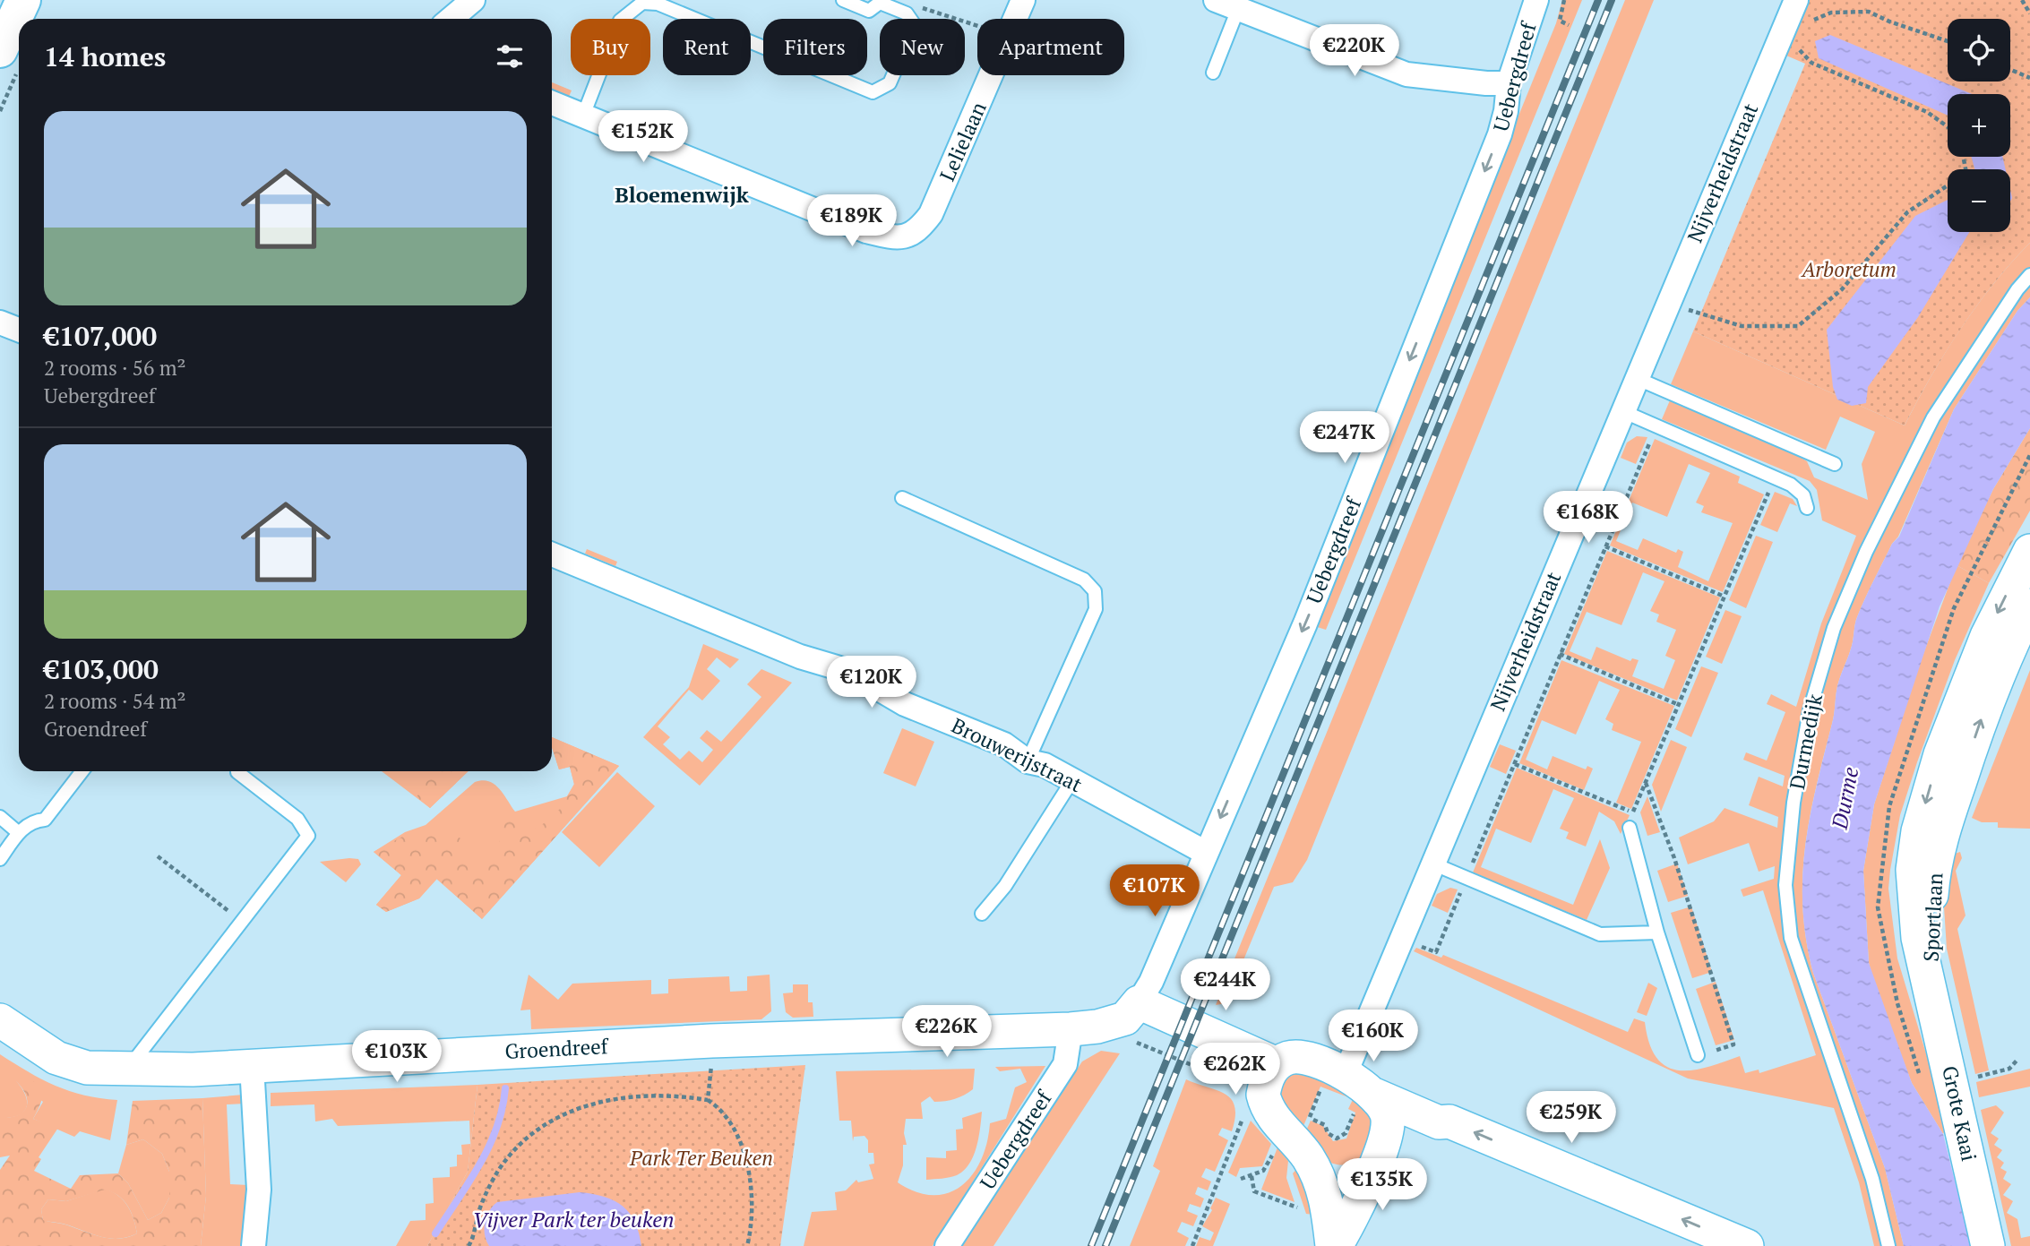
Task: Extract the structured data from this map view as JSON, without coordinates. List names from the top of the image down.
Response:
{
  "streets": {
    "street": [
      "Uebergdreef",
      "Lelielaan",
      "Nijverheidstraat",
      "Brouwerijstraat",
      "Sportlaan",
      "Groendreef",
      "Grote Kaai"
    ],
    "lane": ["Durmedijk"]
  },
  "crossings": [
    ["Uebergdreef", "Brouwerijstraat"],
    ["Uebergdreef", "Groendreef"],
    ["Sportlaan", "Grote Kaai"]
  ],
  "one_way": ["Uebergdreef"],
  "districts": ["Bloemenwijk"],
  "water": ["Durme", "Vijver Park ter beuken"],
  "parks": ["Arboretum", "Park Ter Beuken"],
  "page": {
    "map_buttons": ["+", "−"],
    "chip": [
      "Buy",
      "Rent",
      "Filters",
      "New",
      "Apartment"
    ],
    "heading": "14 homes",
    "price": [
      "€220K",
      "€152K",
      "€189K",
      "€247K",
      "€168K",
      "€120K",
      "€107K",
      "€244K",
      "€226K",
      "€160K",
      "€103K",
      "€262K",
      "€259K",
      "€135K"
    ],
    "list": [
      {
        "name": "€107,000",
        "note": "2 rooms · 56 m² · Uebergdreef"
      },
      {
        "name": "€103,000",
        "note": "2 rooms · 54 m² · Groendreef"
      }
    ]
  }
}
